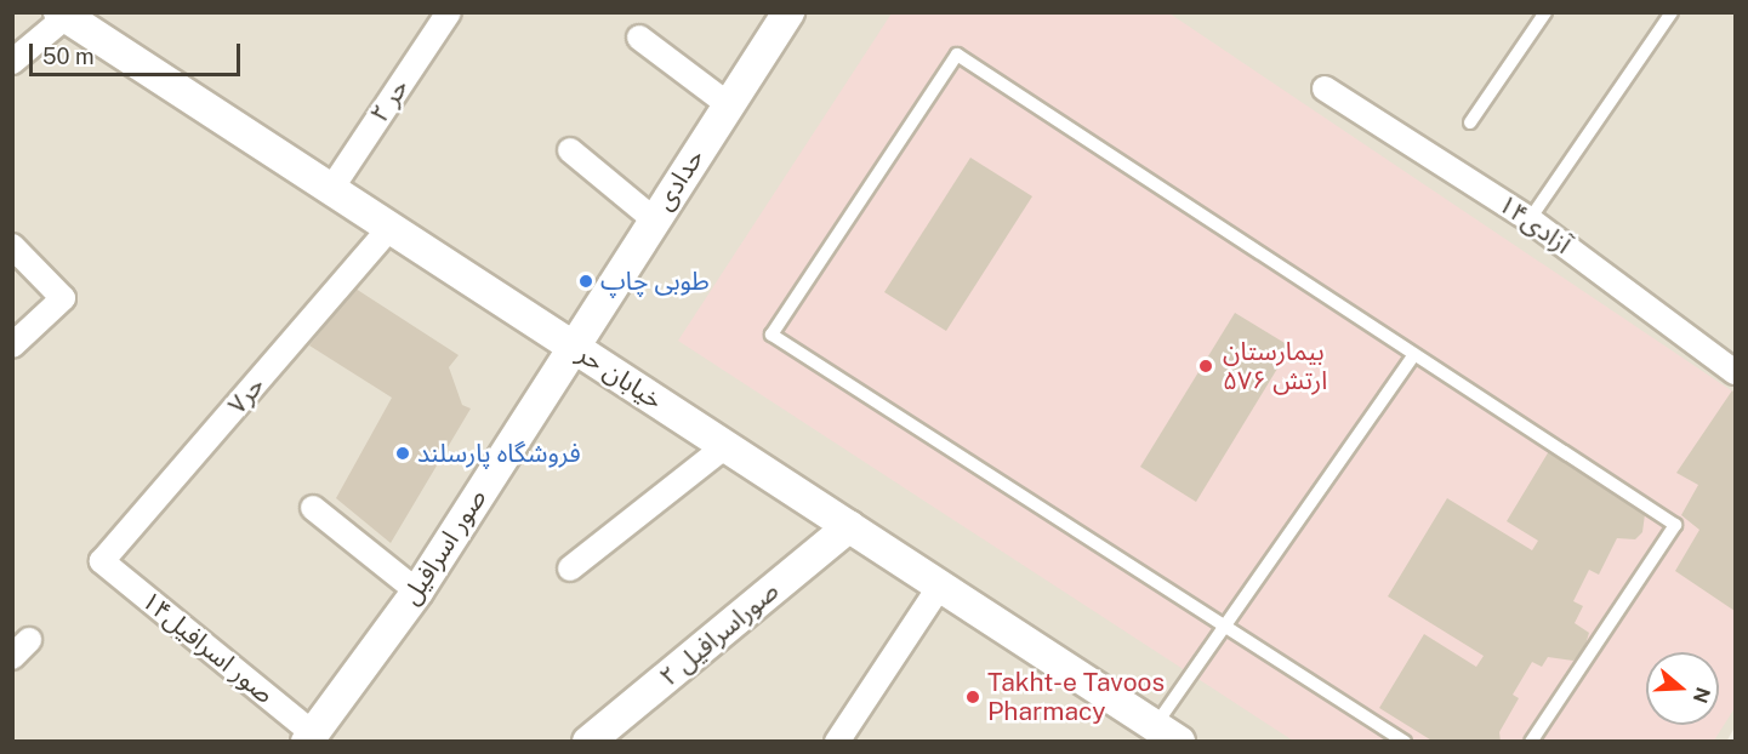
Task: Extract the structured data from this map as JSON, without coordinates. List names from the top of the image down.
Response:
{
  "streets": {
    "street": [
      "۲ حر",
      "حدادی",
      "آزادی۱۴",
      "خیابان حر",
      "حر۷",
      "صور اسرافیل",
      "صوراسرافیل ۲",
      "صور اسرافیل۱۴"
    ]
  },
  "crossings": [
    ["۲ حر", "خیابان حر"],
    ["حدادی", "خیابان حر"],
    ["حدادی", "صور اسرافیل"],
    ["خیابان حر", "حر۷"],
    ["خیابان حر", "صور اسرافیل"],
    ["خیابان حر", "صوراسرافیل ۲"],
    ["حر۷", "صور اسرافیل۱۴"],
    ["صور اسرافیل", "صور اسرافیل۱۴"]
  ],
  "places": [
    "طوبی چاپ",
    "بیمارستان ۵۷۶ ارتش",
    "فروشگاه پارسلند",
    "Takht-e Tavoos Pharmacy"
  ],
  "scale_bar": "50 m",
  "north": "right"
}
